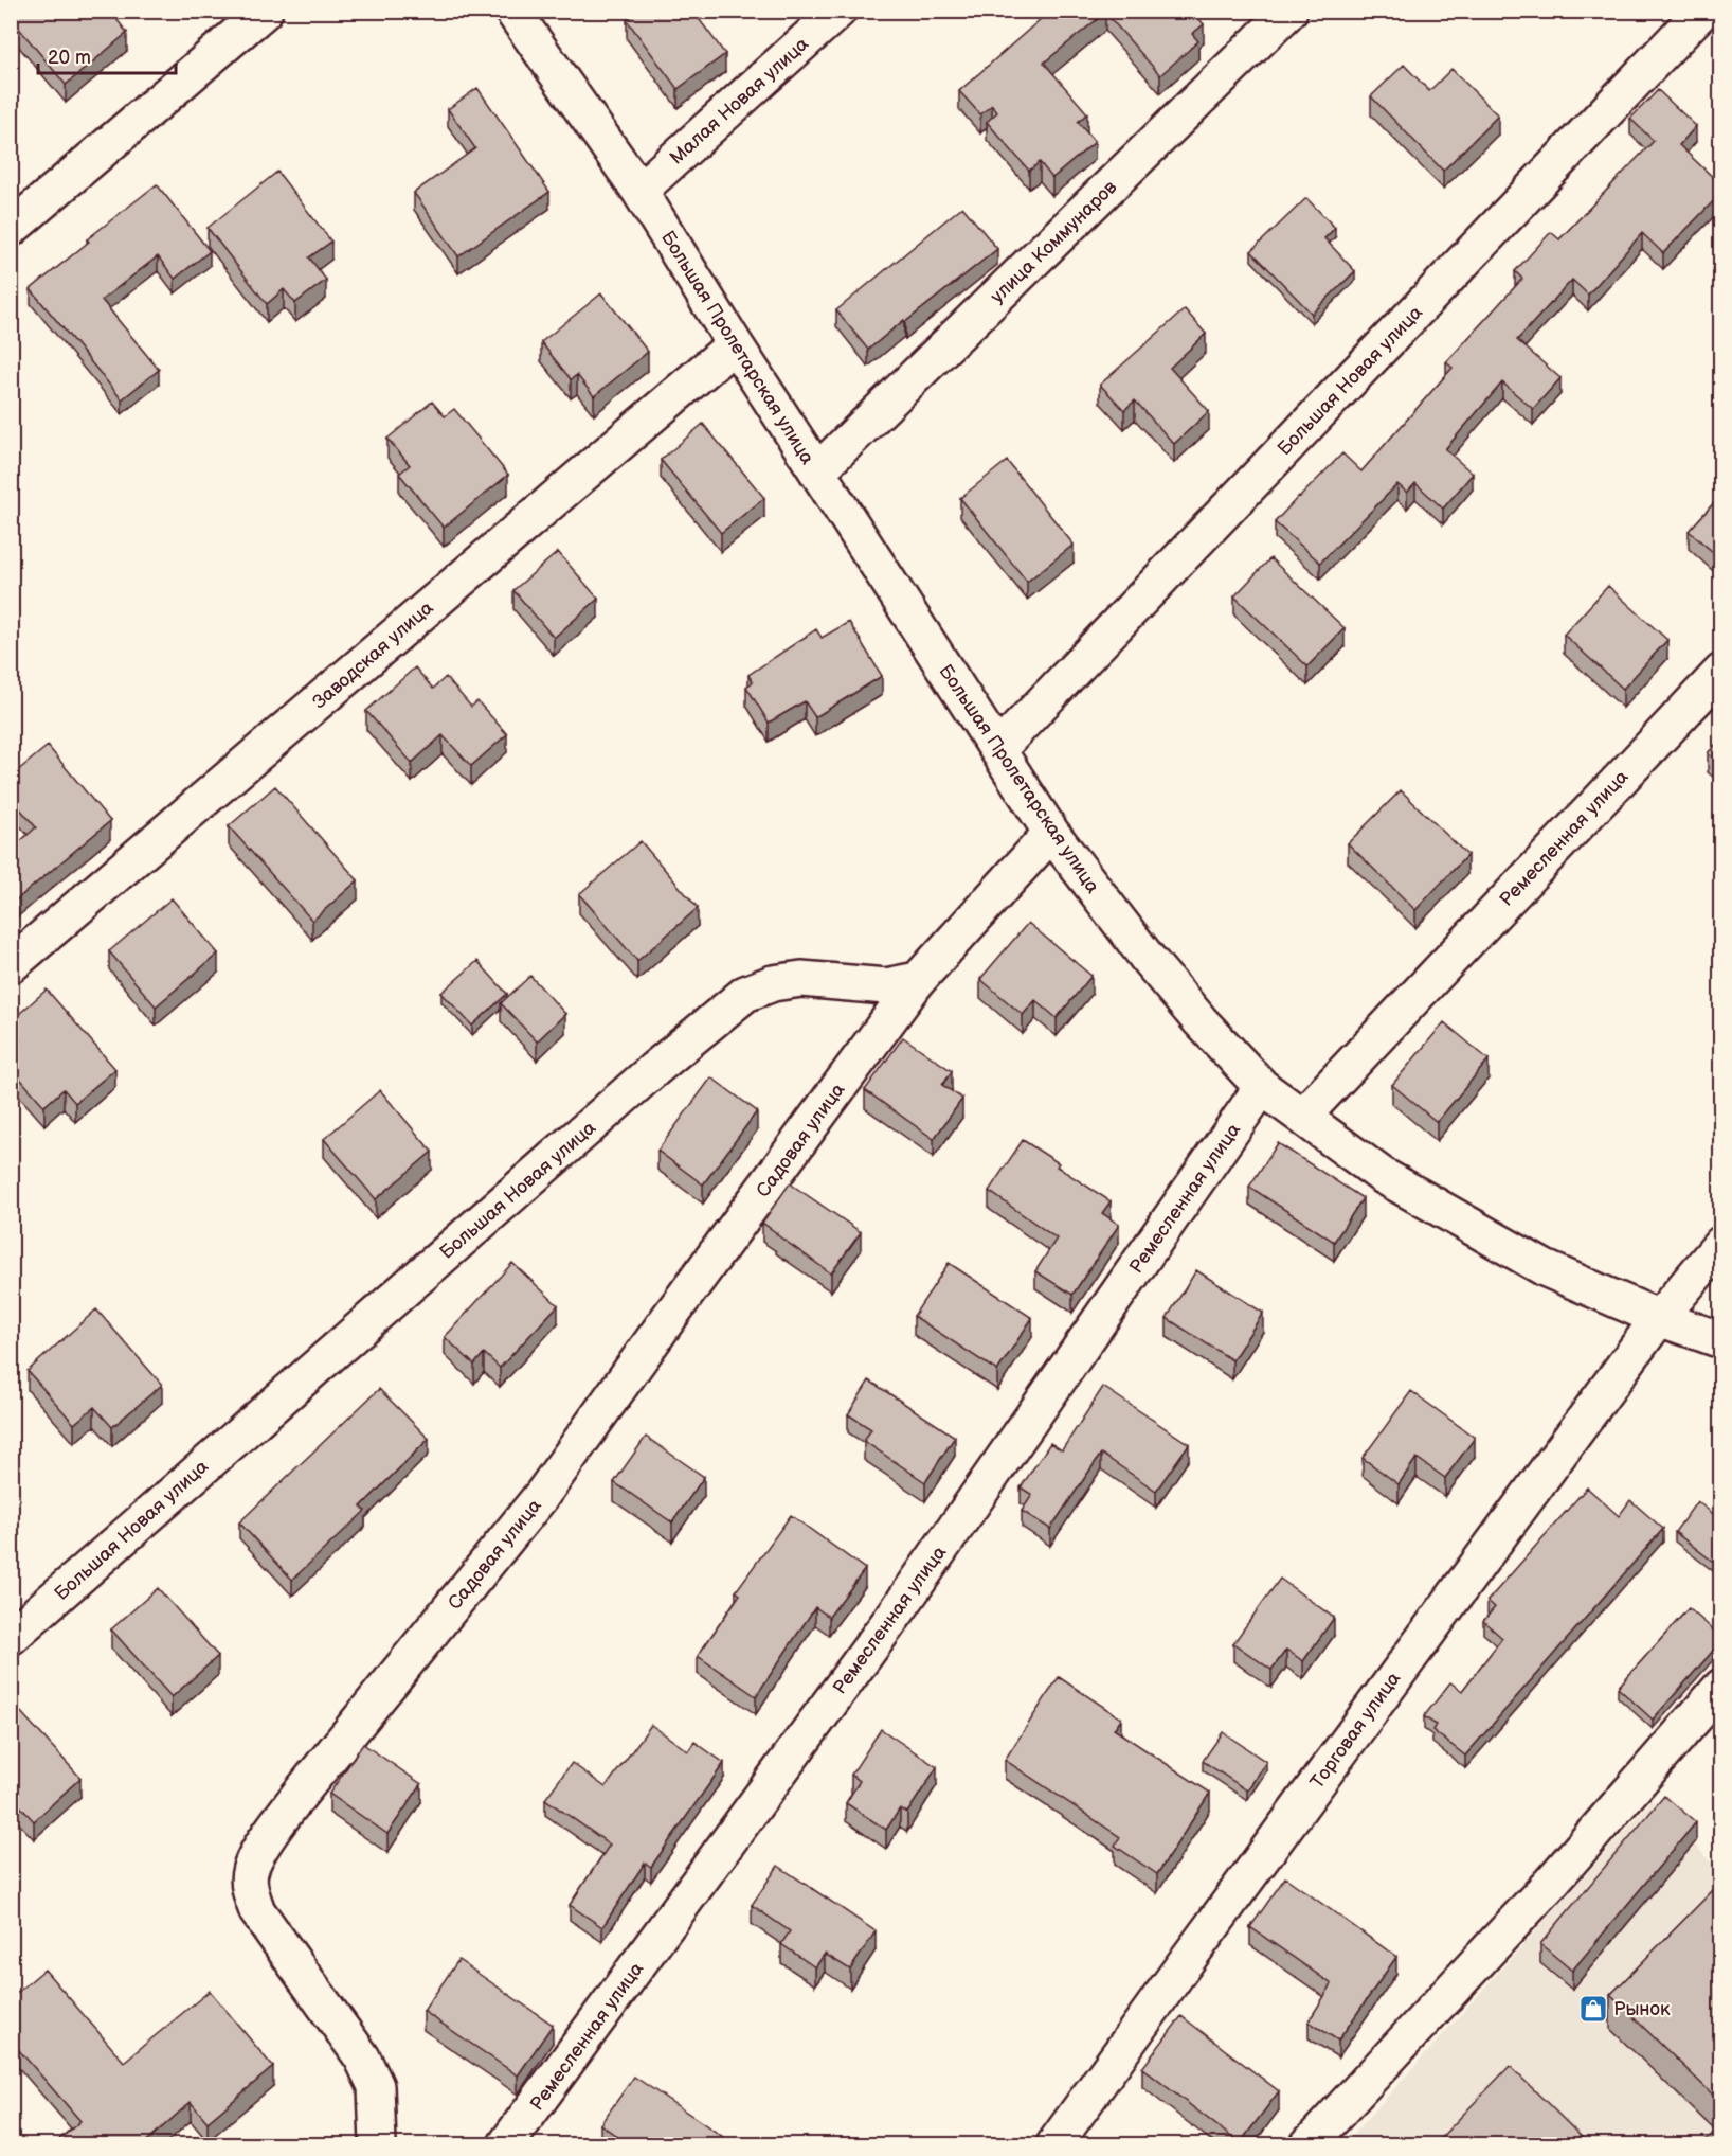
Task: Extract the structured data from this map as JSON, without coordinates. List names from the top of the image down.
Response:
{
  "streets": {
    "street": [
      "Малая Новая улица",
      "улица Коммунаров",
      "Большая Пролетарская улица",
      "Большая Новая улица",
      "Заводская улица",
      "Ремесленная улица",
      "Садовая улица",
      "Торговая улица"
    ]
  },
  "crossings": [
    ["Малая Новая улица", "Большая Пролетарская улица"],
    ["улица Коммунаров", "Большая Пролетарская улица"],
    ["Большая Пролетарская улица", "Большая Новая улица"],
    ["Большая Пролетарская улица", "Заводская улица"],
    ["Большая Пролетарская улица", "Ремесленная улица"],
    ["Большая Пролетарская улица", "Торговая улица"],
    ["Большая Новая улица", "Садовая улица"]
  ],
  "places": {
    "shop": ["Рынок"]
  },
  "scale_bar": "20 m"
}
